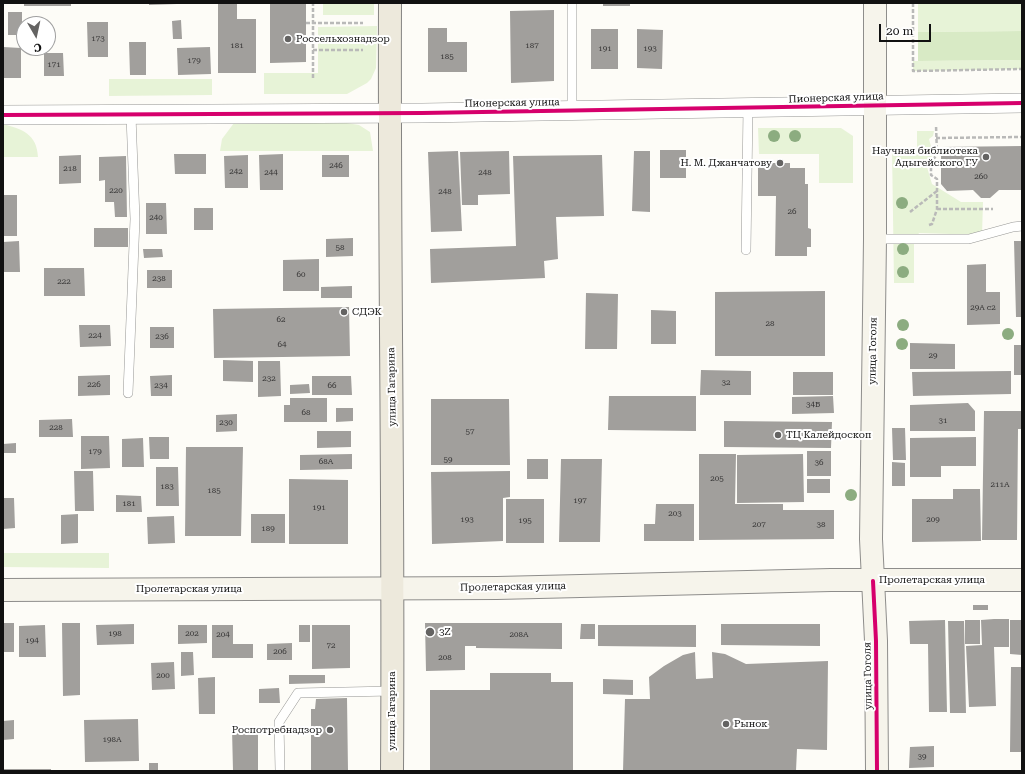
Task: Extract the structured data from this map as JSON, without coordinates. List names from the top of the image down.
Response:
{
  "streets": {
    "main road": ["улица Гоголя", "улица Гагарина", "Пролетарская улица"],
    "street": ["Пионерская улица"]
  },
  "crossings": [
    ["Пионерская улица", "улица Гоголя"],
    ["Пионерская улица", "улица Гагарина"],
    ["улица Гоголя", "Пролетарская улица"],
    ["улица Гагарина", "Пролетарская улица"]
  ],
  "places": [
    "Россельхознадзор",
    "Научная библиотека Адыгейского ГУ",
    "Н. М. Джанчатову",
    "СДЭК",
    "ТЦ Калейдоскоп",
    "3Z",
    "Рынок",
    "Роспотребнадзор"
  ],
  "house_numbers": [
    "173",
    "181",
    "187",
    "191",
    "193",
    "185",
    "179",
    "171",
    "246",
    "218",
    "242",
    "244",
    "248",
    "260",
    "220",
    "248",
    "26",
    "240",
    "58",
    "60",
    "238",
    "222",
    "29А с2",
    "62",
    "28",
    "224",
    "236",
    "64",
    "29",
    "232",
    "32",
    "226",
    "234",
    "66",
    "34Б",
    "68",
    "31",
    "230",
    "228",
    "57",
    "179",
    "59",
    "68А",
    "36",
    "205",
    "211А",
    "183",
    "185",
    "197",
    "181",
    "191",
    "203",
    "193",
    "209",
    "195",
    "207",
    "38",
    "189",
    "198",
    "202",
    "204",
    "208А",
    "194",
    "72",
    "206",
    "208",
    "200",
    "198А",
    "39"
  ],
  "scale_bar": "20 m",
  "north": "bottom"
}
